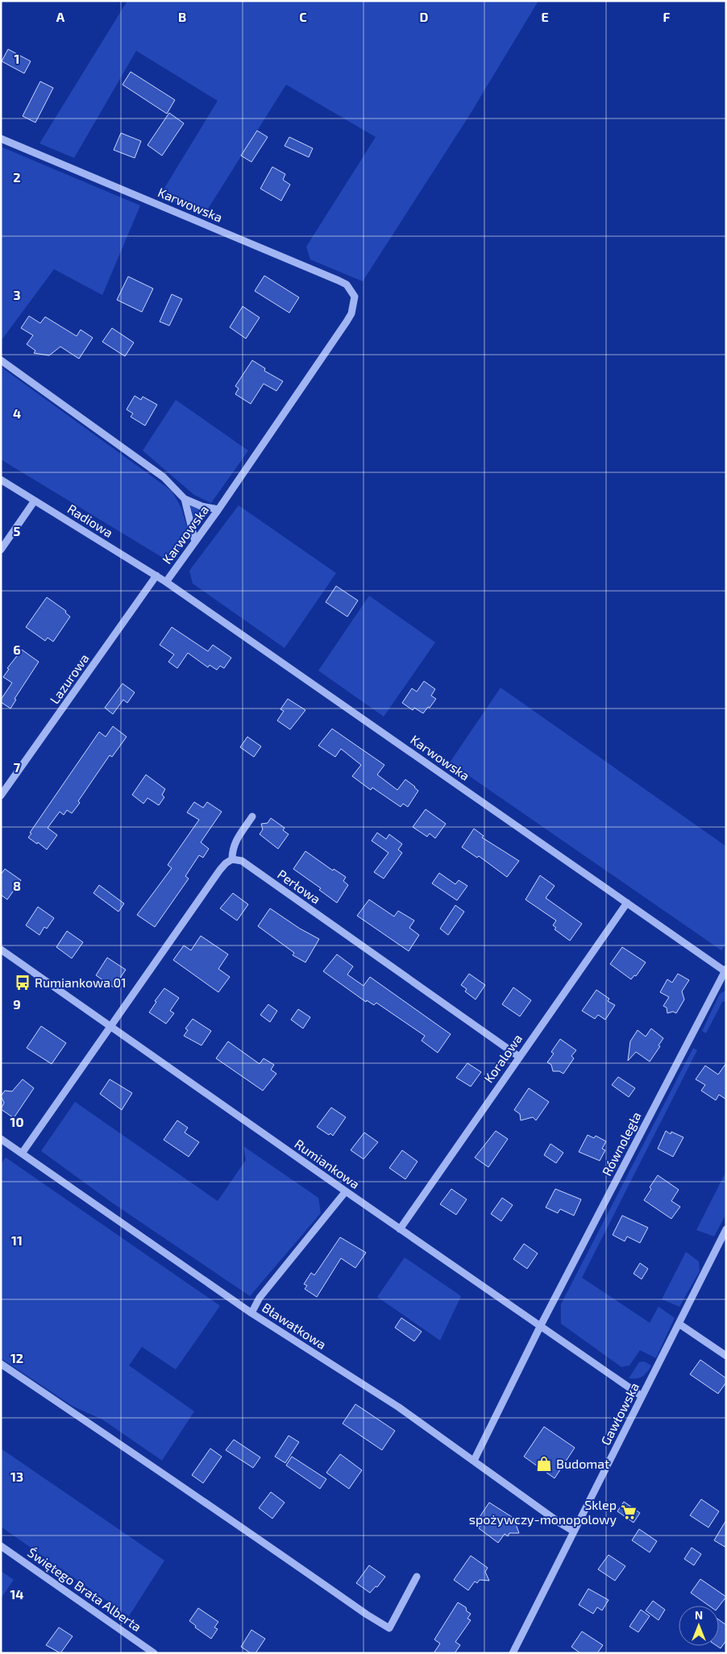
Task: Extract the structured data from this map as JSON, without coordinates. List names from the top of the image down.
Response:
{
  "streets": {
    "street": [
      "Karwowska",
      "Radiowa",
      "Lazurowa",
      "Perłowa",
      "Koralowa",
      "Równoległa",
      "Rumiankowa",
      "Bławatkowa",
      "Gawłowska",
      "Świętego Brata Alberta"
    ]
  },
  "crossings": [
    ["Karwowska", "Radiowa"],
    ["Karwowska", "Koralowa"],
    ["Karwowska", "Równoległa"],
    ["Radiowa", "Lazurowa"],
    ["Perłowa", "Koralowa"],
    ["Koralowa", "Rumiankowa"],
    ["Równoległa", "Rumiankowa"],
    ["Równoległa", "Bławatkowa"],
    ["Rumiankowa", "Gawłowska"],
    ["Bławatkowa", "Gawłowska"]
  ],
  "places": {
    "bus stop": ["Rumiankowa 01"],
    "shop": ["Budomat"],
    "supermarket": ["Sklep spożywczy-monopolowy"]
  },
  "north": "top",
  "grid": {
    "columns": [
      "A",
      "B",
      "C",
      "D",
      "E",
      "F"
    ],
    "rows": [
      "1",
      "2",
      "3",
      "4",
      "5",
      "6",
      "7",
      "8",
      "9",
      "10",
      "11",
      "12",
      "13",
      "14"
    ]
  }
}
